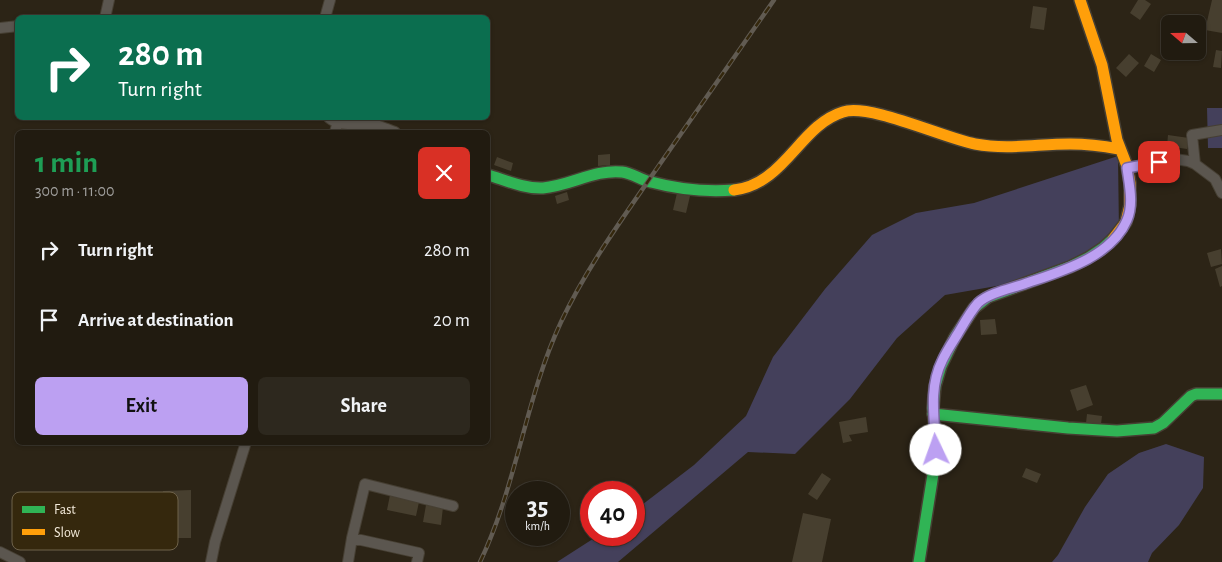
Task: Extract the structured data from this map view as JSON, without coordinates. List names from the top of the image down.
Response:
{
  "legend": ["Fast", "Slow"],
  "north": "left",
  "page": {
    "turn": ["280 m", "Turn right"],
    "heading": ["1 min", "300 m · 11:00"],
    "list": [
      {
        "name": "Turn right",
        "value": "280 m"
      },
      {
        "name": "Arrive at destination",
        "value": "20 m"
      }
    ],
    "buttons": ["Exit", "Share"],
    "speed": "35 km/h",
    "limit": "40"
  }
}
